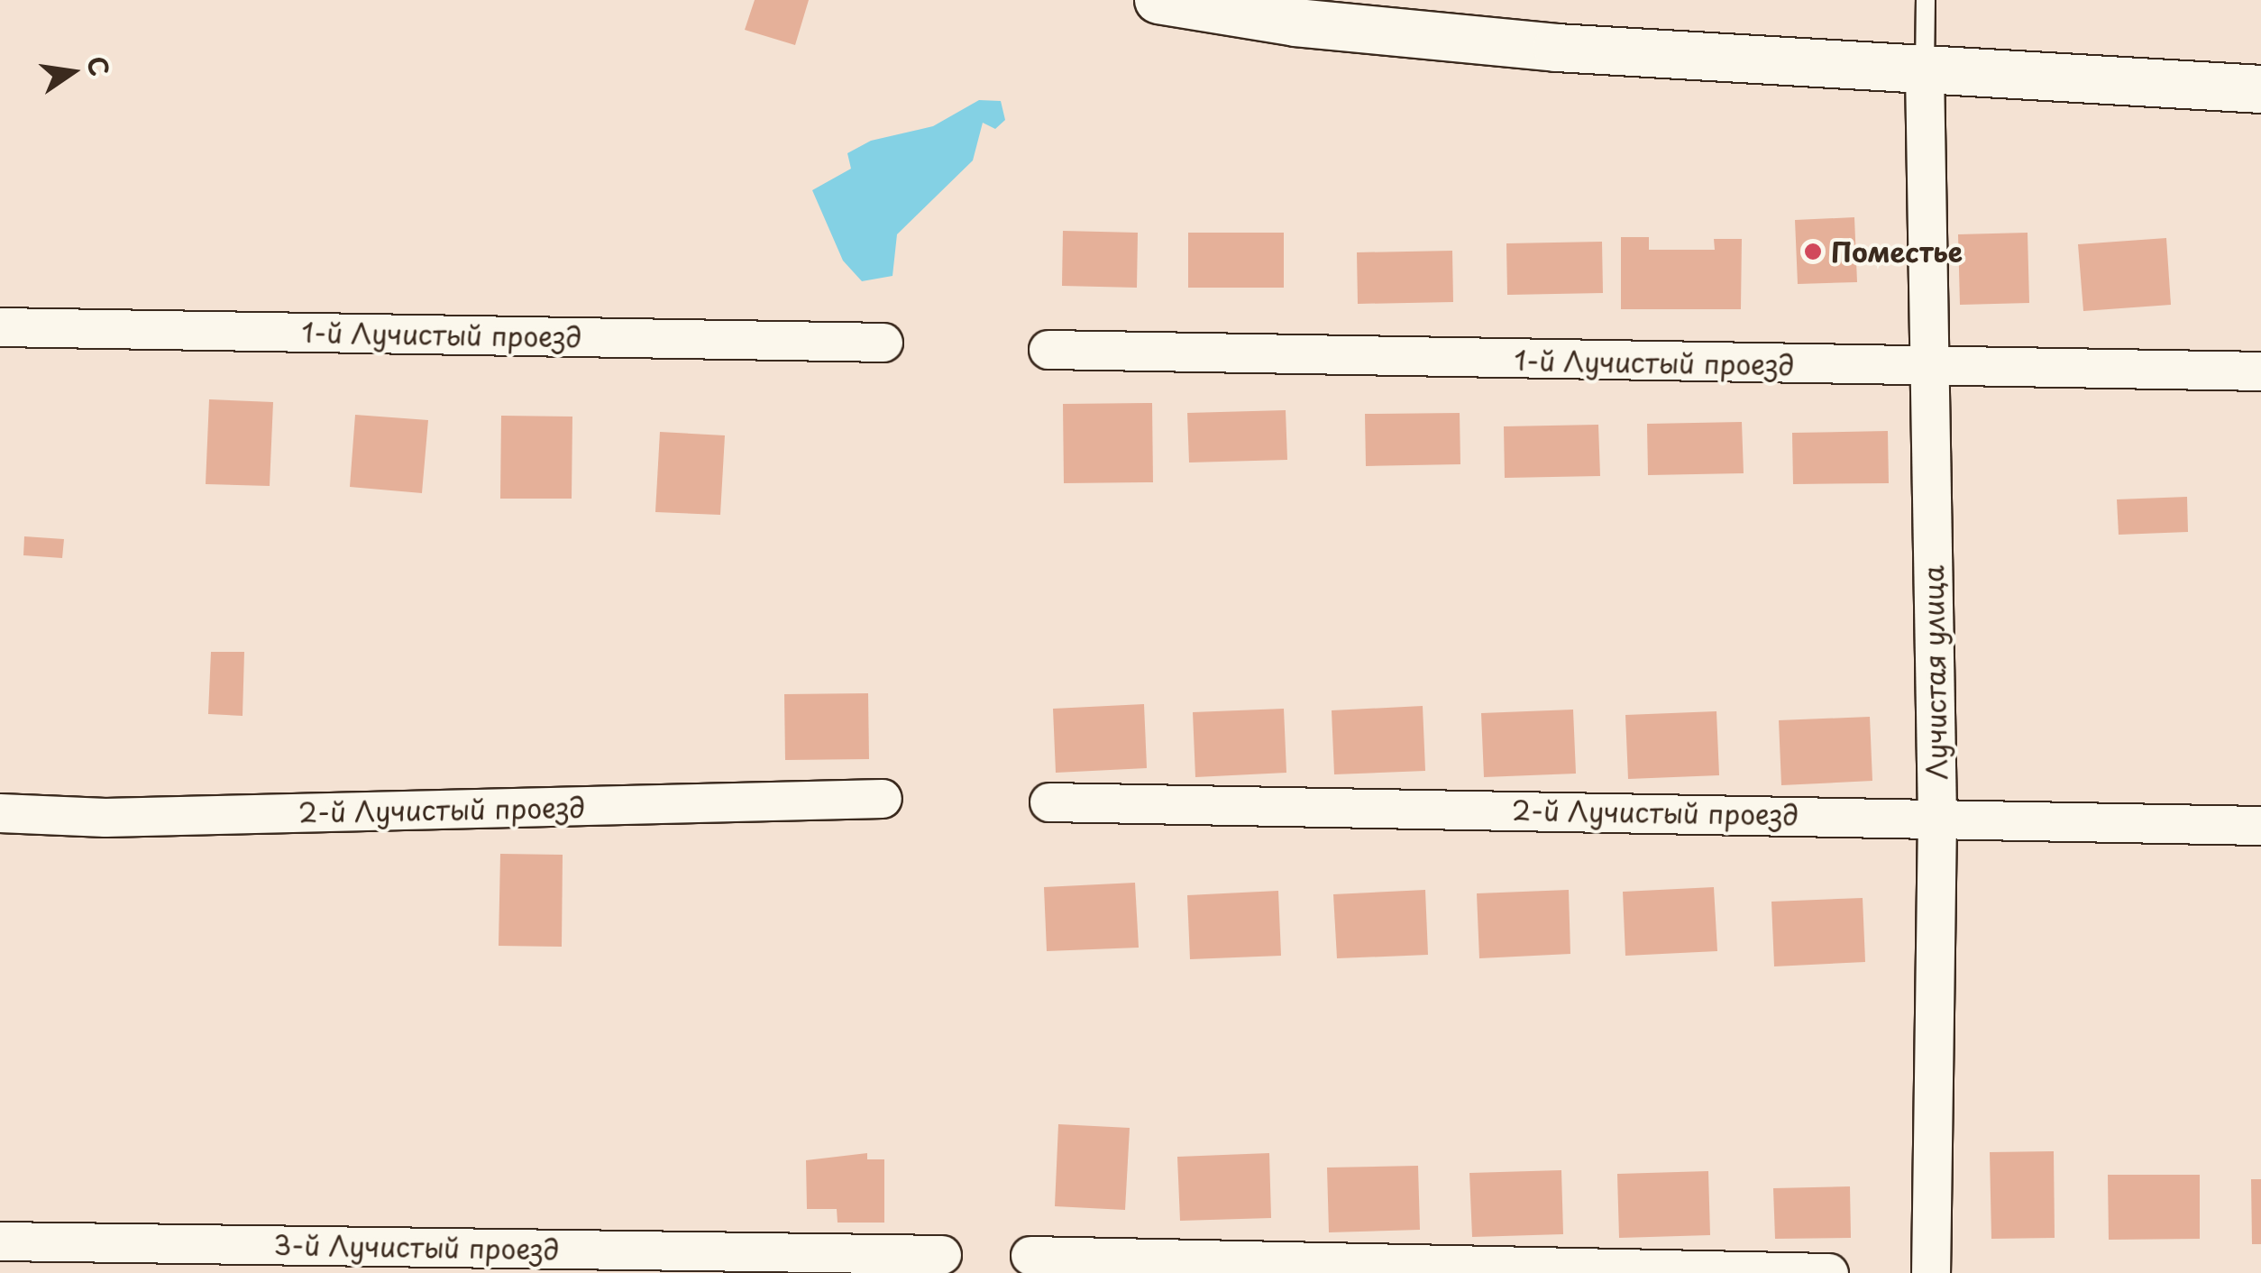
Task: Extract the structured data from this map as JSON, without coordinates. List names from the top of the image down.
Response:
{
  "streets": {
    "street": [
      "1-й Лучистый проезд",
      "Лучистая улица",
      "2-й Лучистый проезд",
      "3-й Лучистый проезд"
    ]
  },
  "crossings": [
    ["1-й Лучистый проезд", "Лучистая улица"],
    ["Лучистая улица", "2-й Лучистый проезд"]
  ],
  "places": ["Поместье"],
  "north": "right"
}
